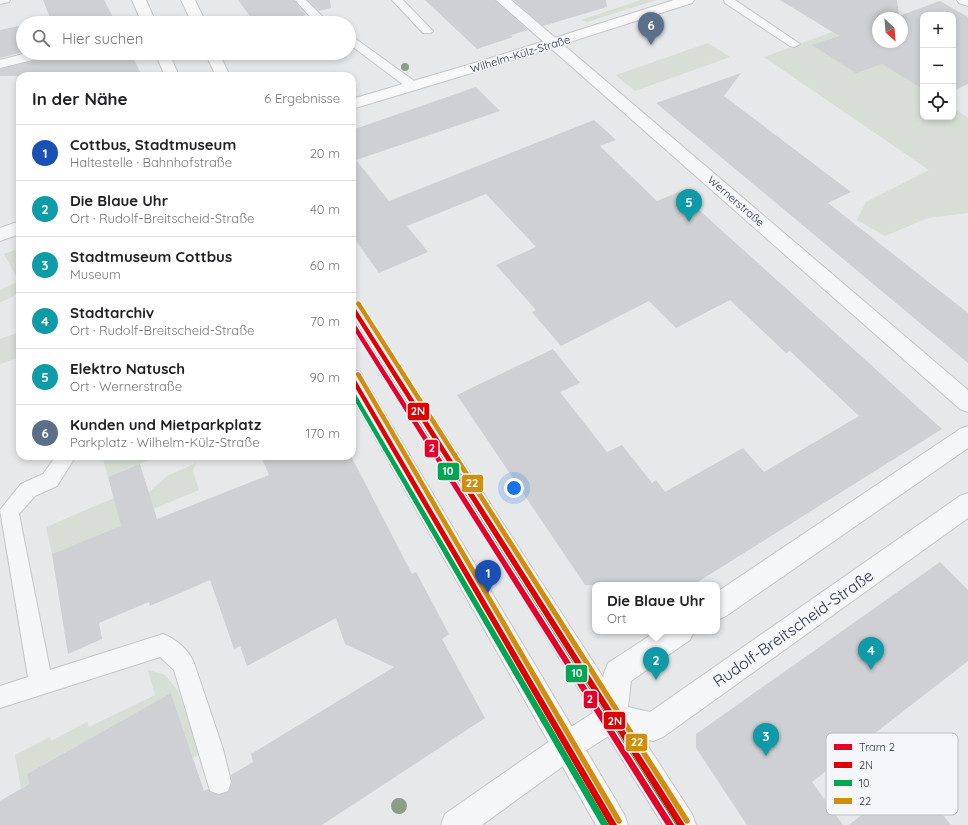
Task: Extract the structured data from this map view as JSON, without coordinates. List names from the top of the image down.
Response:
{
  "streets": {
    "street": ["Wilhelm-Külz-Straße", "Wernerstraße", "Rudolf-Breitscheid-Straße"]
  },
  "crossings": [
    ["Wilhelm-Külz-Straße", "Wernerstraße"]
  ],
  "lines": [
    "transit line 22",
    "transit line 2N",
    "transit line 10",
    "tram line 2"
  ],
  "legend": [
    "Tram 2",
    "2N",
    "10",
    "22"
  ],
  "north": "bottom right",
  "page": {
    "map_buttons": ["+", "−"],
    "pins": [
      "6",
      "5",
      "1",
      "4",
      "2",
      "3"
    ],
    "search": "Hier suchen",
    "heading": ["In der Nähe", "6 Ergebnisse"],
    "list": [
      {
        "mark": "1",
        "name": "Cottbus, Stadtmuseum",
        "note": "Haltestelle · Bahnhofstraße",
        "value": "20 m"
      },
      {
        "mark": "2",
        "name": "Die Blaue Uhr",
        "note": "Ort · Rudolf-Breitscheid-Straße",
        "value": "40 m"
      },
      {
        "mark": "3",
        "name": "Stadtmuseum Cottbus",
        "note": "Museum",
        "value": "60 m"
      },
      {
        "mark": "4",
        "name": "Stadtarchiv",
        "note": "Ort · Rudolf-Breitscheid-Straße",
        "value": "70 m"
      },
      {
        "mark": "5",
        "name": "Elektro Natusch",
        "note": "Ort · Wernerstraße",
        "value": "90 m"
      },
      {
        "mark": "6",
        "name": "Kunden und Mietparkplatz",
        "note": "Parkplatz · Wilhelm-Külz-Straße",
        "value": "170 m"
      }
    ],
    "popup": ["Die Blaue Uhr", "Ort"]
  }
}
